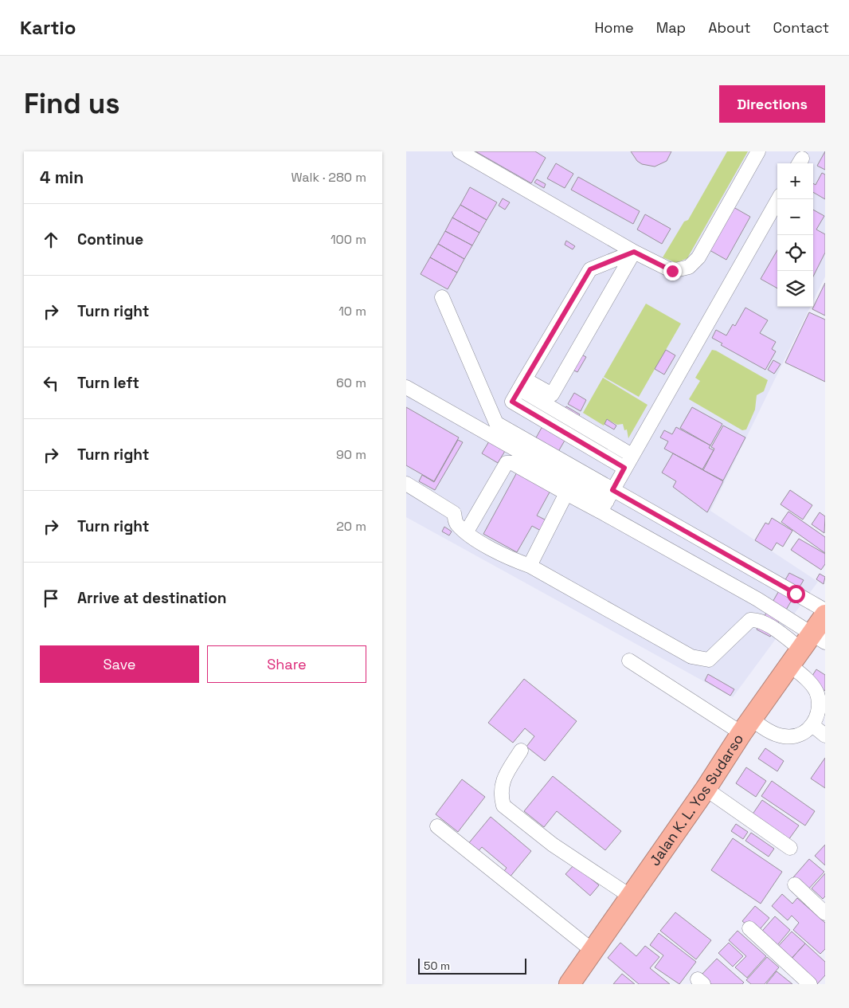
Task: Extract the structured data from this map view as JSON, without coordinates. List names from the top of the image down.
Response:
{
  "streets": {
    "highway": ["Jalan K. L. Yos Sudarso"]
  },
  "scale_bar": "50 m",
  "page": {
    "header": "Kartio",
    "nav": [
      "Home",
      "Map",
      "About",
      "Contact"
    ],
    "buttons": [
      "Directions",
      ["Save", "Share"]
    ],
    "title": "Find us",
    "heading": ["4 min", "Walk · 280 m"],
    "map_buttons": ["+", "−"],
    "list": [
      ["Continue", "100 m"],
      ["Turn right", "10 m"],
      ["Turn left", "60 m"],
      ["Turn right", "90 m"],
      ["Turn right", "20 m"],
      "Arrive at destination"
    ],
    "scale": "50 m"
  }
}
